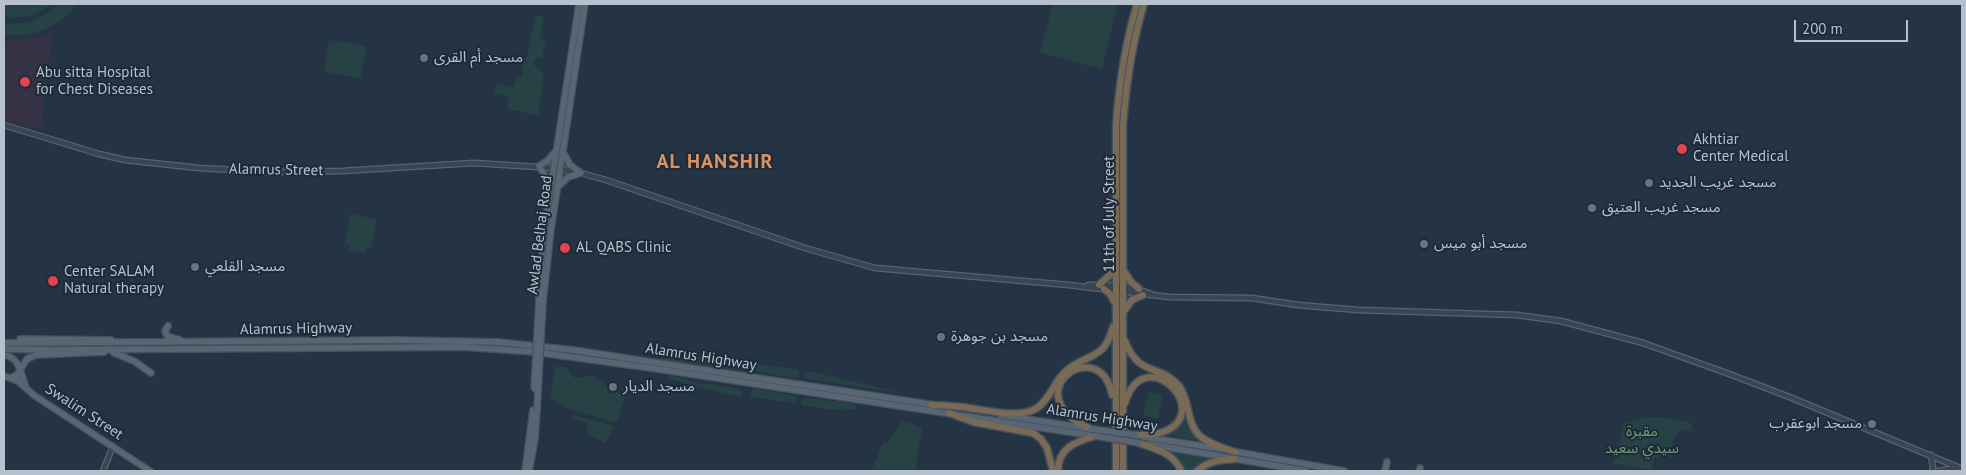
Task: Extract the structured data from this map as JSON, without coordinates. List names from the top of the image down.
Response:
{
  "streets": {
    "highway": ["11th of July Street"],
    "main road": ["Awlad Belhaj Road", "Alamrus Highway", "Swalim Street"],
    "street": ["Alamrus Street"]
  },
  "crossings": [
    ["Alamrus Street", "11th of July Street"],
    ["Alamrus Street", "Awlad Belhaj Road"]
  ],
  "districts": ["AL HANSHIR"],
  "parks": ["مقبرة سيدي سعيد"],
  "places": [
    "مسجد أم القرى",
    "Abu sitta Hospital for Chest Diseases",
    "Akhtiar Center Medical",
    "مسجد غريب الجديد",
    "مسجد غريب العتيق",
    "مسجد أبو ميس",
    "AL QABS Clinic",
    "مسجد القلعي",
    "Center SALAM Natural therapy",
    "مسجد بن جوهرة",
    "مسجد الديار",
    "مسجد ابوعقرب"
  ],
  "scale_bar": "200 m"
}
